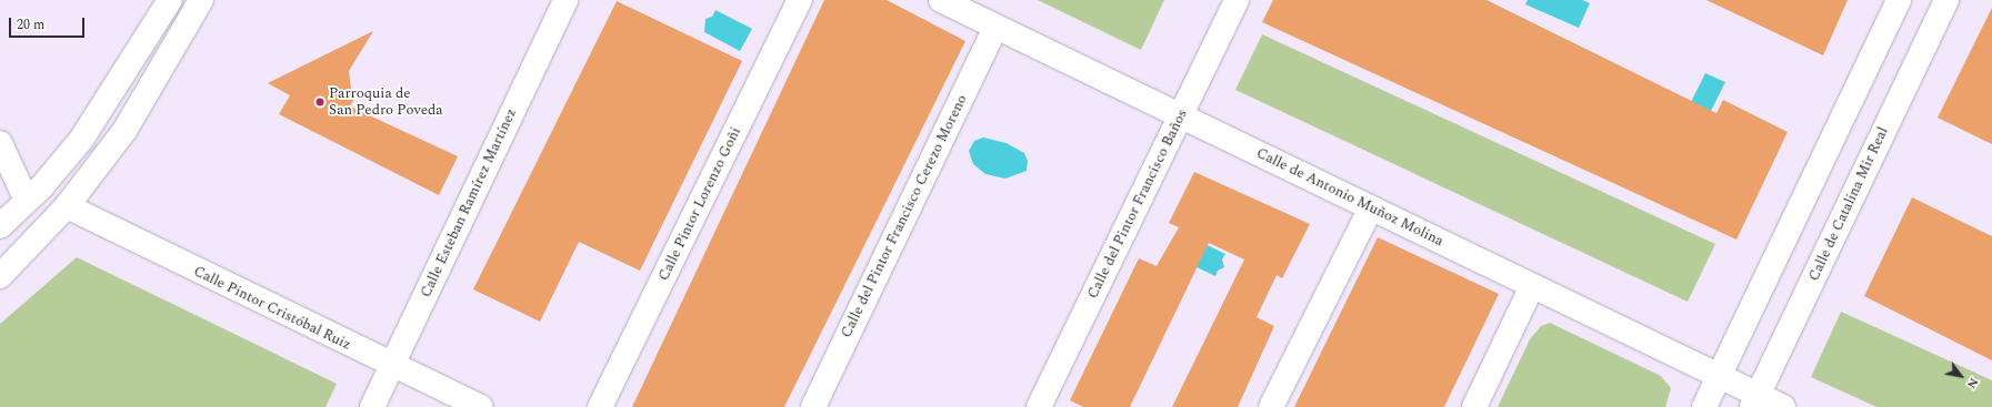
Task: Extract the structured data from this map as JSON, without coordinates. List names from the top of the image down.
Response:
{
  "streets": {
    "street": [
      "Calle de Antonio Muñoz Molina",
      "Calle Esteban Ramírez Martínez",
      "Calle Pintor Lorenzo Goñi",
      "Calle del Pintor Francisco Baños",
      "Calle de Catalina Mir Real",
      "Calle del Pintor Francisco Cerezo Moreno",
      "Calle Pintor Cristóbal Ruiz"
    ]
  },
  "crossings": [
    ["Calle de Antonio Muñoz Molina", "Calle del Pintor Francisco Baños"],
    ["Calle de Antonio Muñoz Molina", "Calle de Catalina Mir Real"],
    ["Calle de Antonio Muñoz Molina", "Calle del Pintor Francisco Cerezo Moreno"],
    ["Calle Esteban Ramírez Martínez", "Calle Pintor Cristóbal Ruiz"]
  ],
  "places": ["Parroquia de San Pedro Poveda"],
  "scale_bar": "20 m",
  "north": "bottom right"
}
